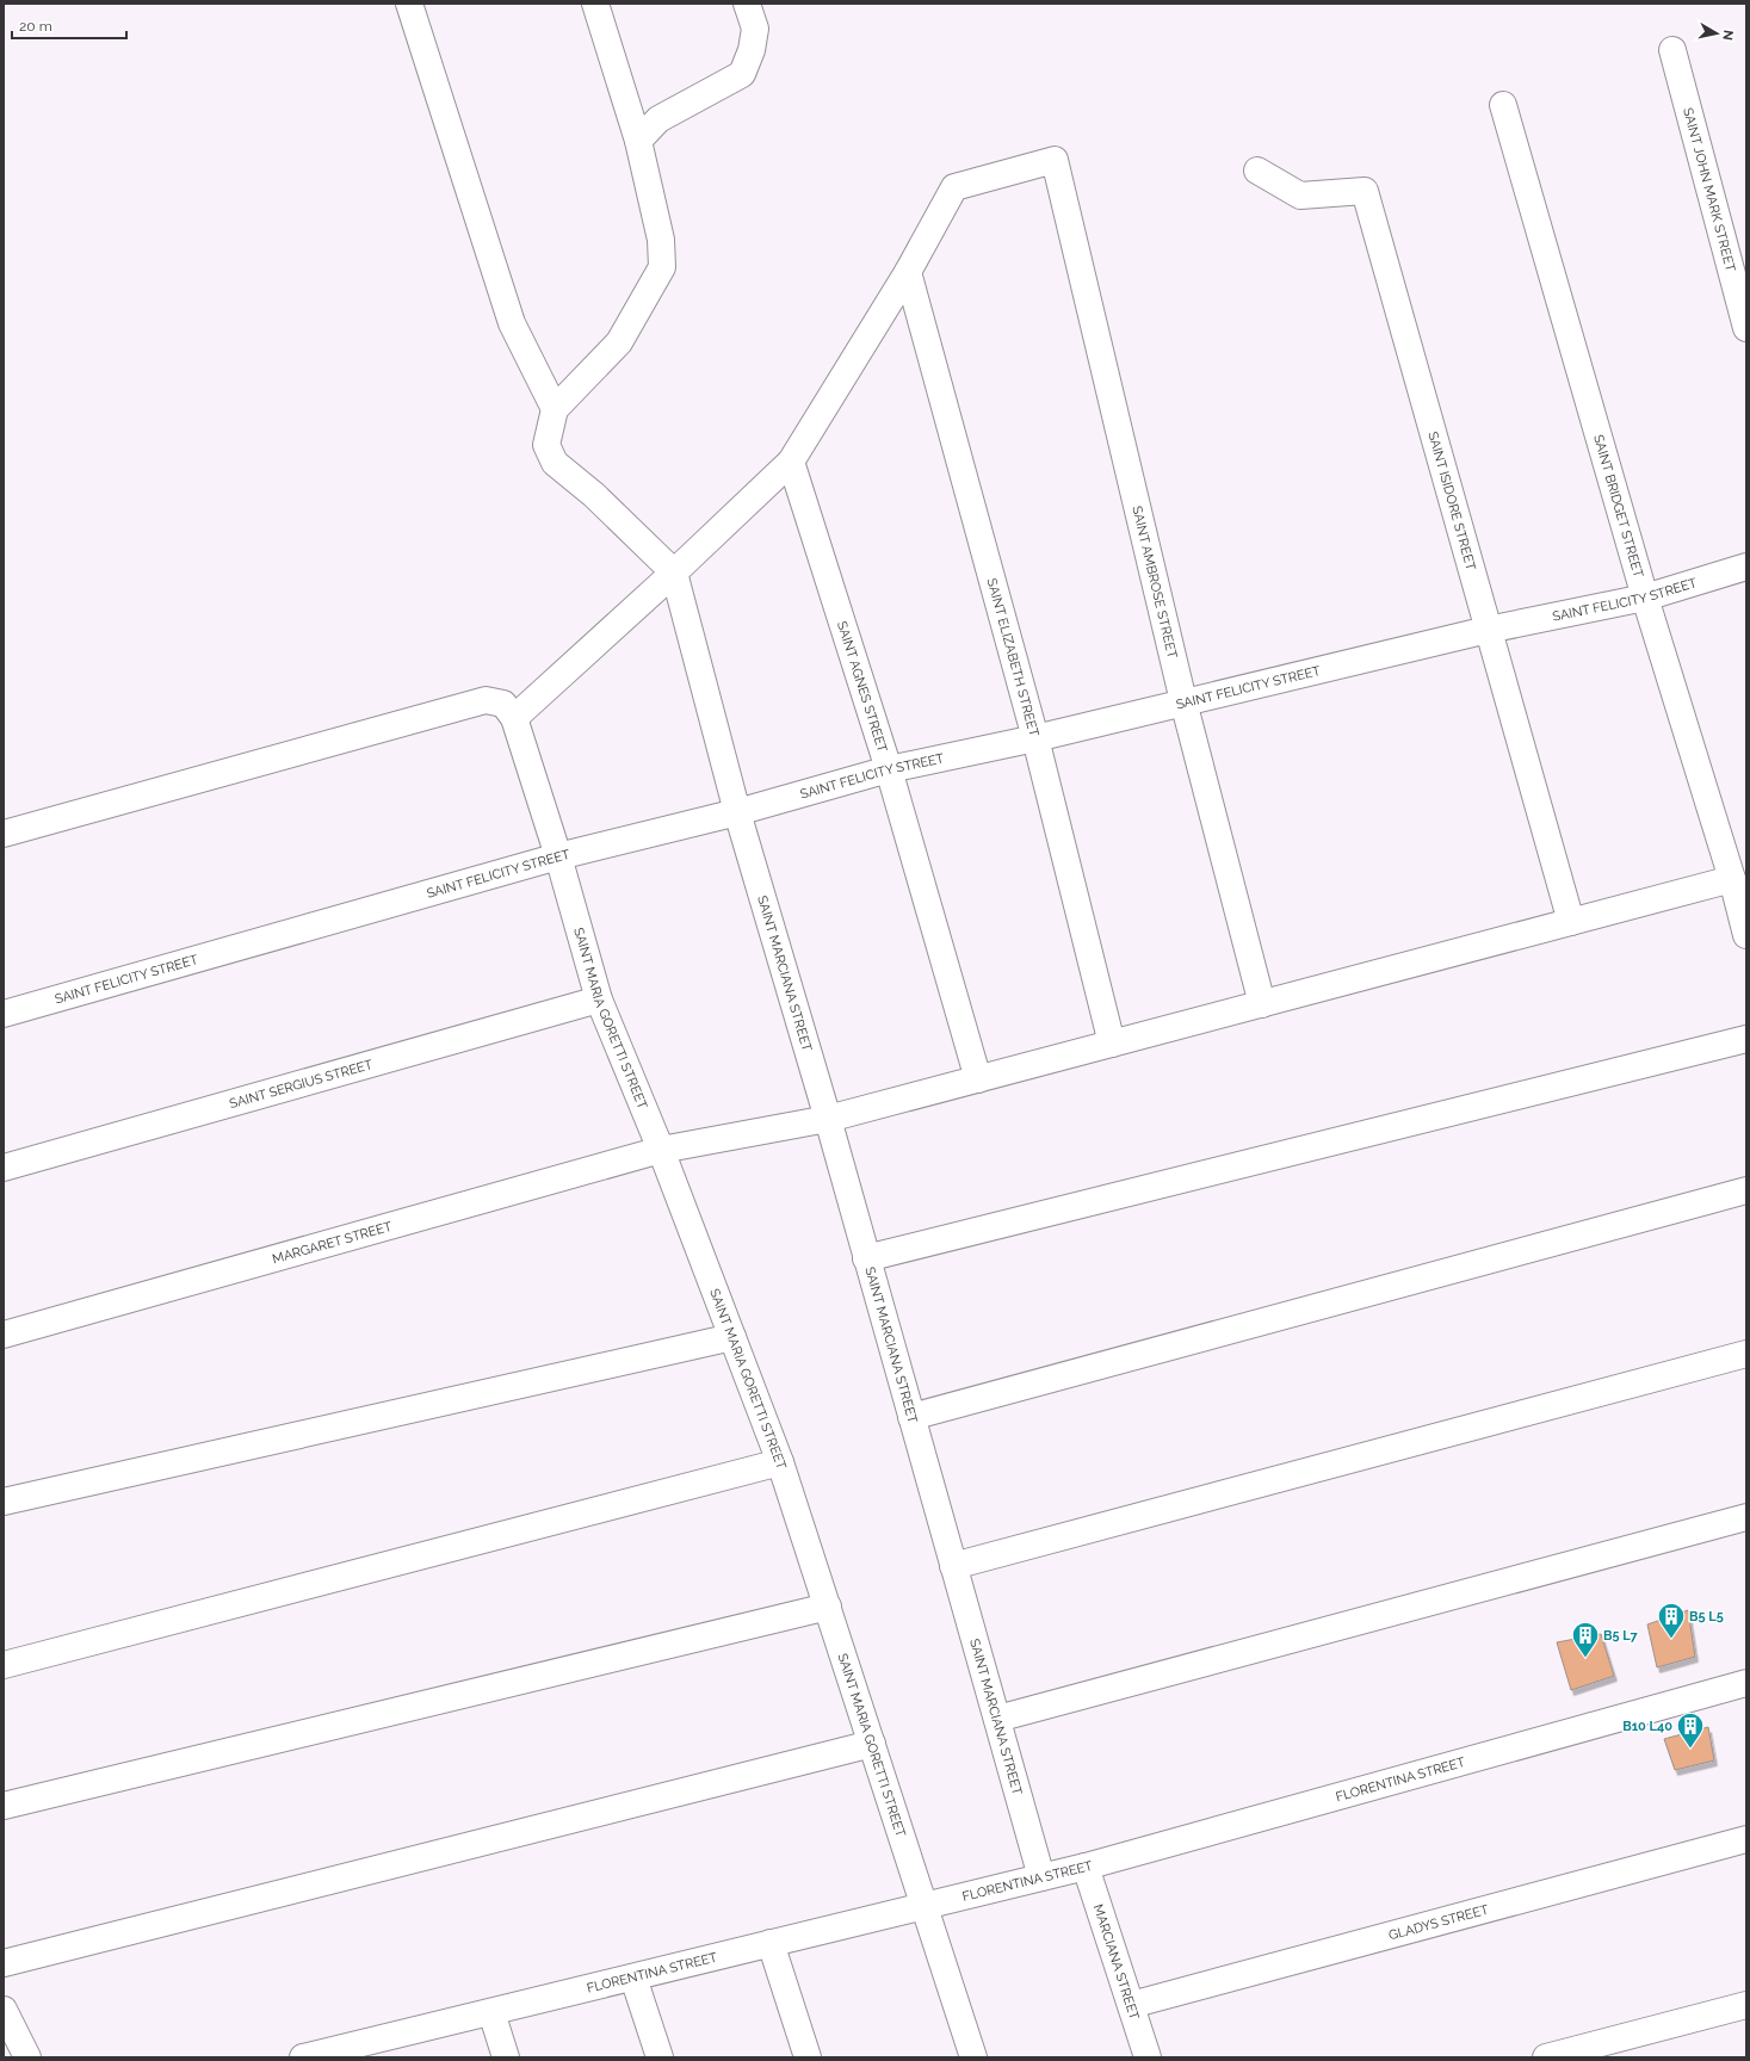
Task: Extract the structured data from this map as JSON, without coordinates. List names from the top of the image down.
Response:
{
  "streets": {
    "street": [
      "SAINT JOHN MARK STREET",
      "SAINT ISIDORE STREET",
      "SAINT BRIDGET STREET",
      "SAINT AMBROSE STREET",
      "SAINT FELICITY STREET",
      "SAINT ELIZABETH STREET",
      "SAINT AGNES STREET",
      "SAINT MARCIANA STREET",
      "SAINT MARIA GORETTI STREET",
      "SAINT SERGIUS STREET",
      "MARGARET STREET",
      "FLORENTINA STREET",
      "GLADYS STREET",
      "MARCIANA STREET"
    ]
  },
  "crossings": [
    ["SAINT ISIDORE STREET", "SAINT FELICITY STREET"],
    ["SAINT ISIDORE STREET", "MARGARET STREET"],
    ["SAINT BRIDGET STREET", "SAINT FELICITY STREET"],
    ["SAINT BRIDGET STREET", "MARGARET STREET"],
    ["SAINT AMBROSE STREET", "SAINT FELICITY STREET"],
    ["SAINT AMBROSE STREET", "SAINT ELIZABETH STREET"],
    ["SAINT AMBROSE STREET", "MARGARET STREET"],
    ["SAINT FELICITY STREET", "SAINT ELIZABETH STREET"],
    ["SAINT FELICITY STREET", "SAINT AGNES STREET"],
    ["SAINT FELICITY STREET", "SAINT MARCIANA STREET"],
    ["SAINT FELICITY STREET", "SAINT MARIA GORETTI STREET"],
    ["SAINT ELIZABETH STREET", "MARGARET STREET"],
    ["SAINT AGNES STREET", "MARGARET STREET"],
    ["SAINT MARCIANA STREET", "MARGARET STREET"],
    ["SAINT MARCIANA STREET", "FLORENTINA STREET"],
    ["SAINT MARIA GORETTI STREET", "SAINT SERGIUS STREET"],
    ["SAINT MARIA GORETTI STREET", "MARGARET STREET"],
    ["SAINT MARIA GORETTI STREET", "FLORENTINA STREET"],
    ["FLORENTINA STREET", "MARCIANA STREET"],
    ["GLADYS STREET", "MARCIANA STREET"]
  ],
  "places": {
    "building": ["B5 L5", "B5 L7", "B10 L40"]
  },
  "scale_bar": "20 m",
  "north": "right"
}
